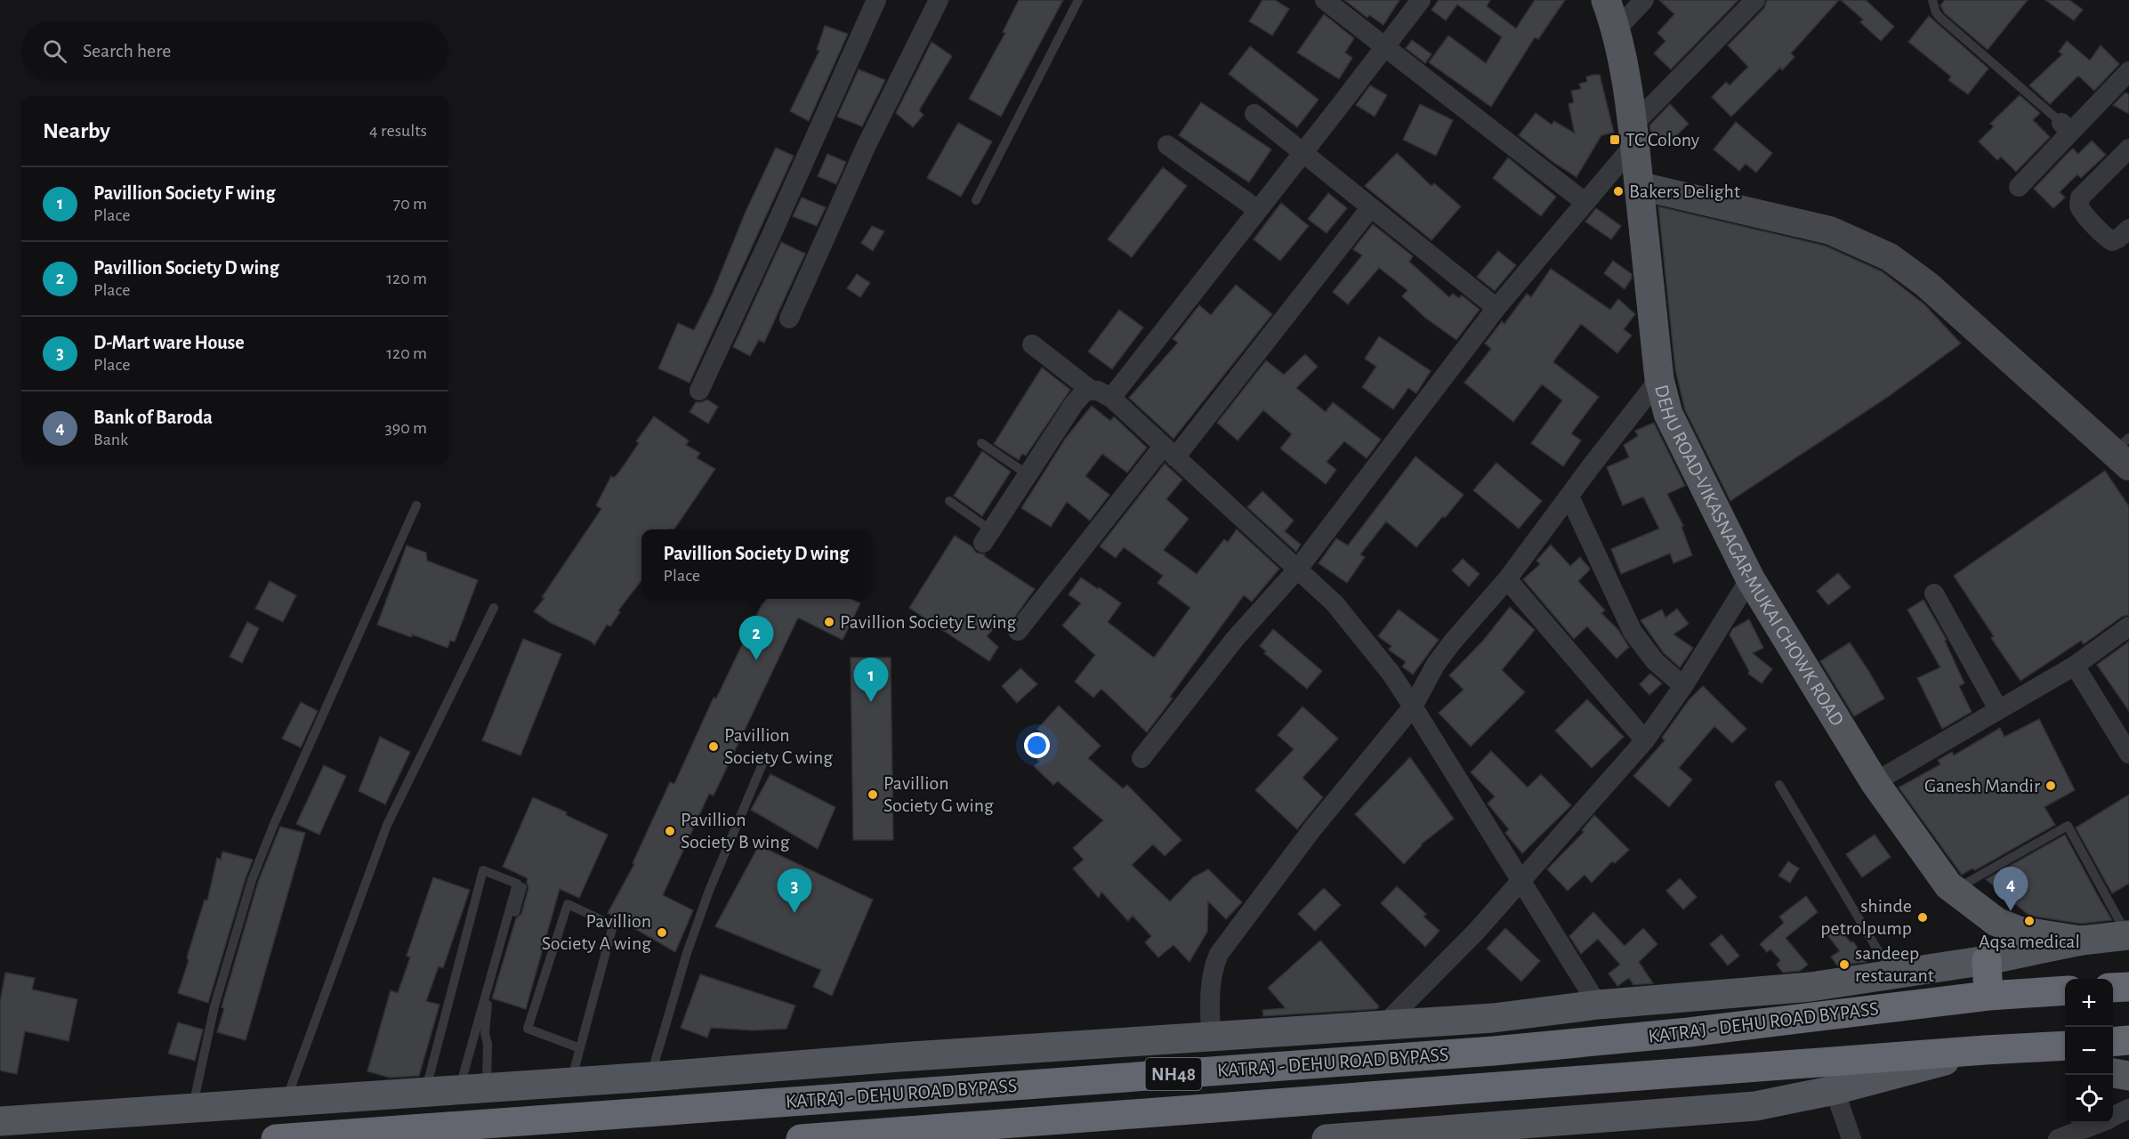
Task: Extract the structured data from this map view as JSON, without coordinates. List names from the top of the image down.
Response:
{
  "streets": {
    "highway": ["KATRAJ - DEHU ROAD BYPASS", "NH48"],
    "main road": ["DEHU ROAD-VIKASNAGAR-MUKAI CHOWK ROAD"]
  },
  "places": {
    "transit": ["TC Colony"],
    "other": [
      "Bakers Delight",
      "Pavillion Society E wing",
      "Pavillion Society C wing",
      "Ganesh Mandir",
      "Pavillion Society G wing",
      "Pavillion Society B wing",
      "shinde petrolpump",
      "Aqsa medical",
      "Pavillion Society A wing",
      "sandeep restaurant"
    ]
  },
  "page": {
    "search": "Search here",
    "heading": ["Nearby", "4 results"],
    "list": [
      {
        "mark": "1",
        "name": "Pavillion Society F wing",
        "note": "Place",
        "value": "70 m"
      },
      {
        "mark": "2",
        "name": "Pavillion Society D wing",
        "note": "Place",
        "value": "120 m"
      },
      {
        "mark": "3",
        "name": "D-Mart ware House",
        "note": "Place",
        "value": "120 m"
      },
      {
        "mark": "4",
        "name": "Bank of Baroda",
        "note": "Bank",
        "value": "390 m"
      }
    ],
    "popup": ["Pavillion Society D wing", "Place"],
    "pins": [
      "2",
      "1",
      "4",
      "3"
    ],
    "map_buttons": ["+", "−"]
  }
}
